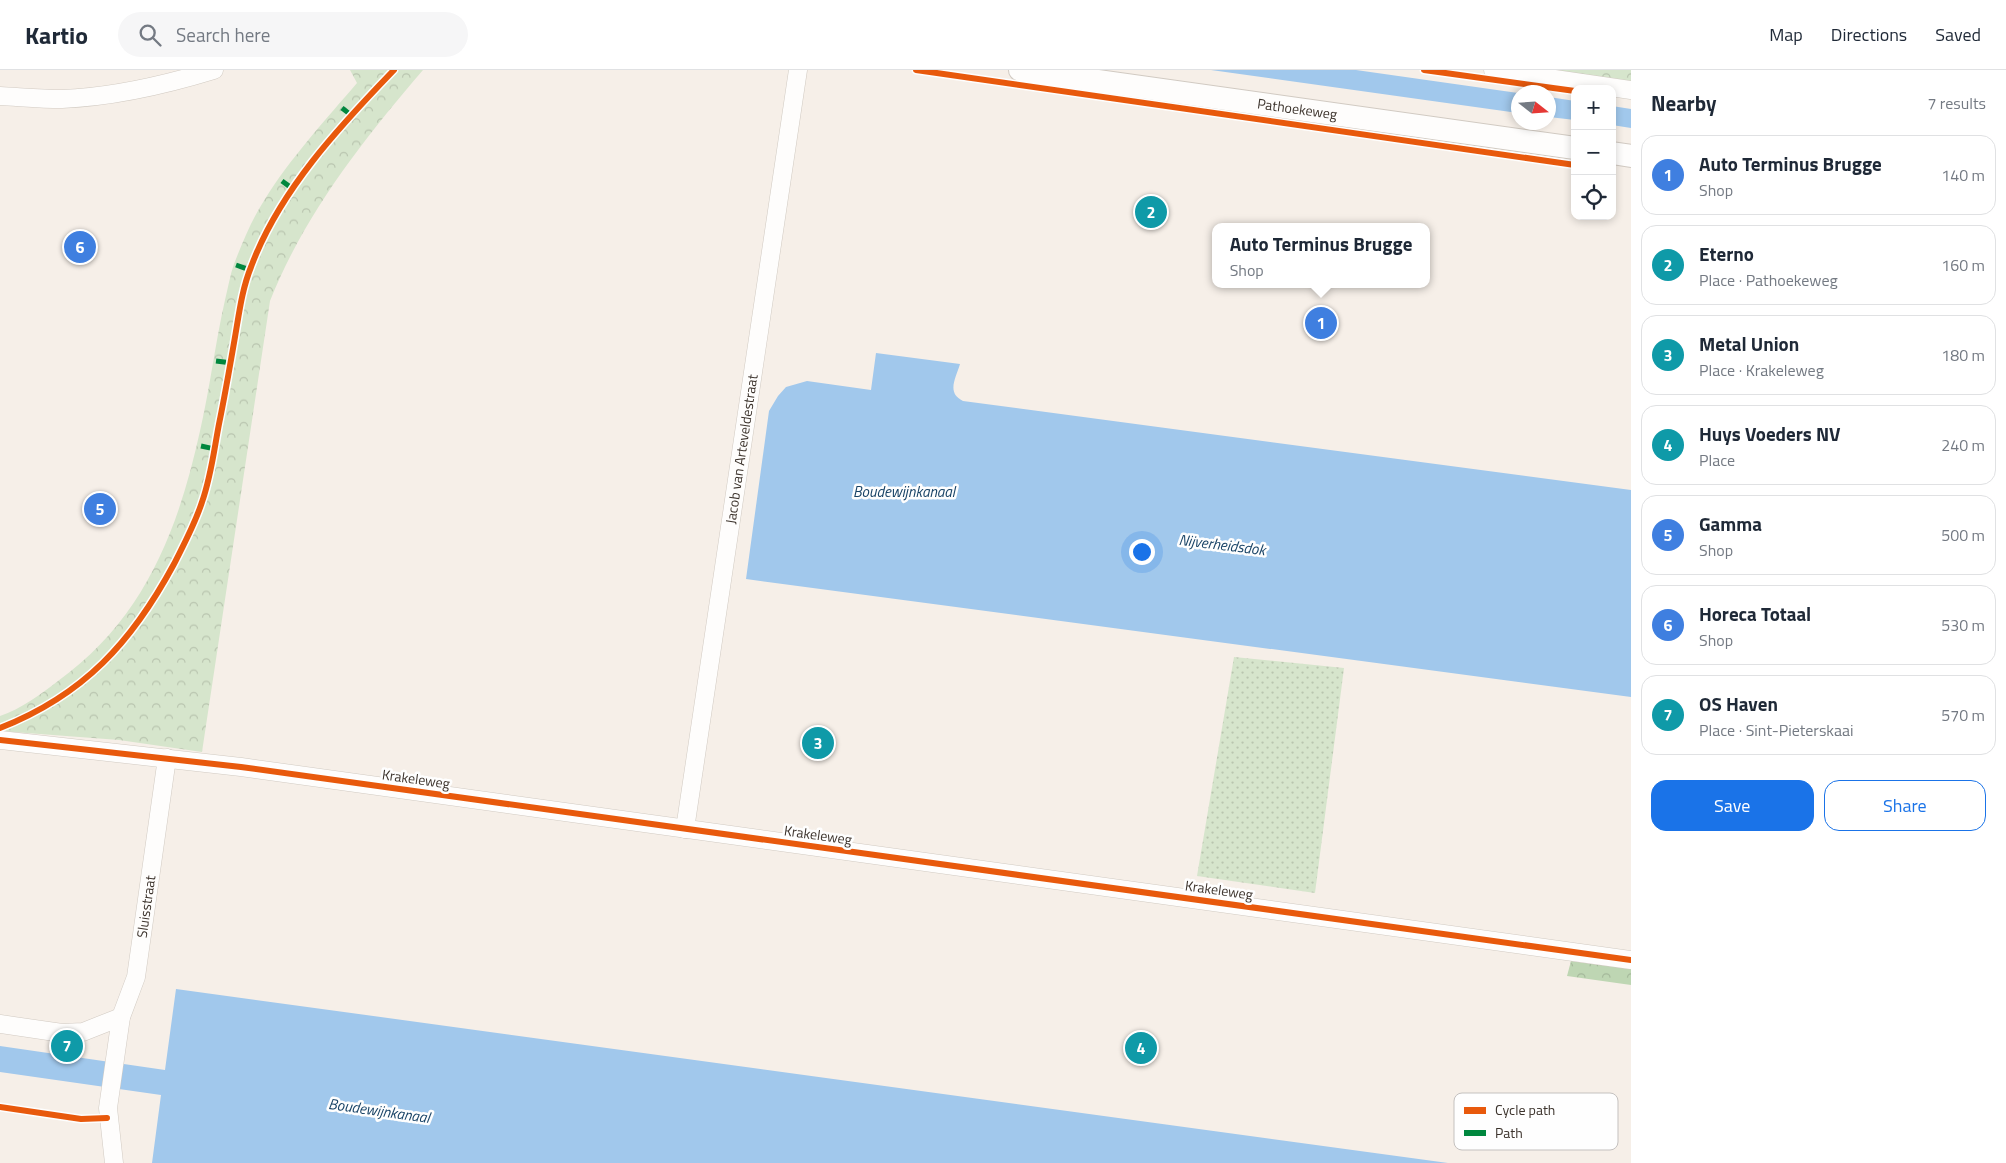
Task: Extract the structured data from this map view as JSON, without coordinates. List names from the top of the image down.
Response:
{
  "streets": {
    "main road": ["Pathoekeweg"],
    "street": ["Jacob van Arteveldestraat", "Krakeleweg", "Sluisstraat"]
  },
  "crossings": [
    ["Jacob van Arteveldestraat", "Krakeleweg"],
    ["Krakeleweg", "Sluisstraat"]
  ],
  "water": ["Boudewijnkanaal", "Nijverheidsdok"],
  "legend": ["Cycle path", "Path"],
  "north": "right",
  "page": {
    "header": "Kartio",
    "search": "Search here",
    "nav": ["Map", "Directions", "Saved"],
    "heading": ["Nearby", "7 results"],
    "map_buttons": ["+", "−"],
    "list": [
      {
        "mark": "1",
        "name": "Auto Terminus Brugge",
        "note": "Shop",
        "value": "140 m"
      },
      {
        "mark": "2",
        "name": "Eterno",
        "note": "Place · Pathoekeweg",
        "value": "160 m"
      },
      {
        "mark": "3",
        "name": "Metal Union",
        "note": "Place · Krakeleweg",
        "value": "180 m"
      },
      {
        "mark": "4",
        "name": "Huys Voeders NV",
        "note": "Place",
        "value": "240 m"
      },
      {
        "mark": "5",
        "name": "Gamma",
        "note": "Shop",
        "value": "500 m"
      },
      {
        "mark": "6",
        "name": "Horeca Totaal",
        "note": "Shop",
        "value": "530 m"
      },
      {
        "mark": "7",
        "name": "OS Haven",
        "note": "Place · Sint-Pieterskaai",
        "value": "570 m"
      }
    ],
    "pins": [
      "2",
      "6",
      "1",
      "5",
      "3",
      "7",
      "4"
    ],
    "popup": ["Auto Terminus Brugge", "Shop"],
    "buttons": ["Save", "Share"]
  }
}
